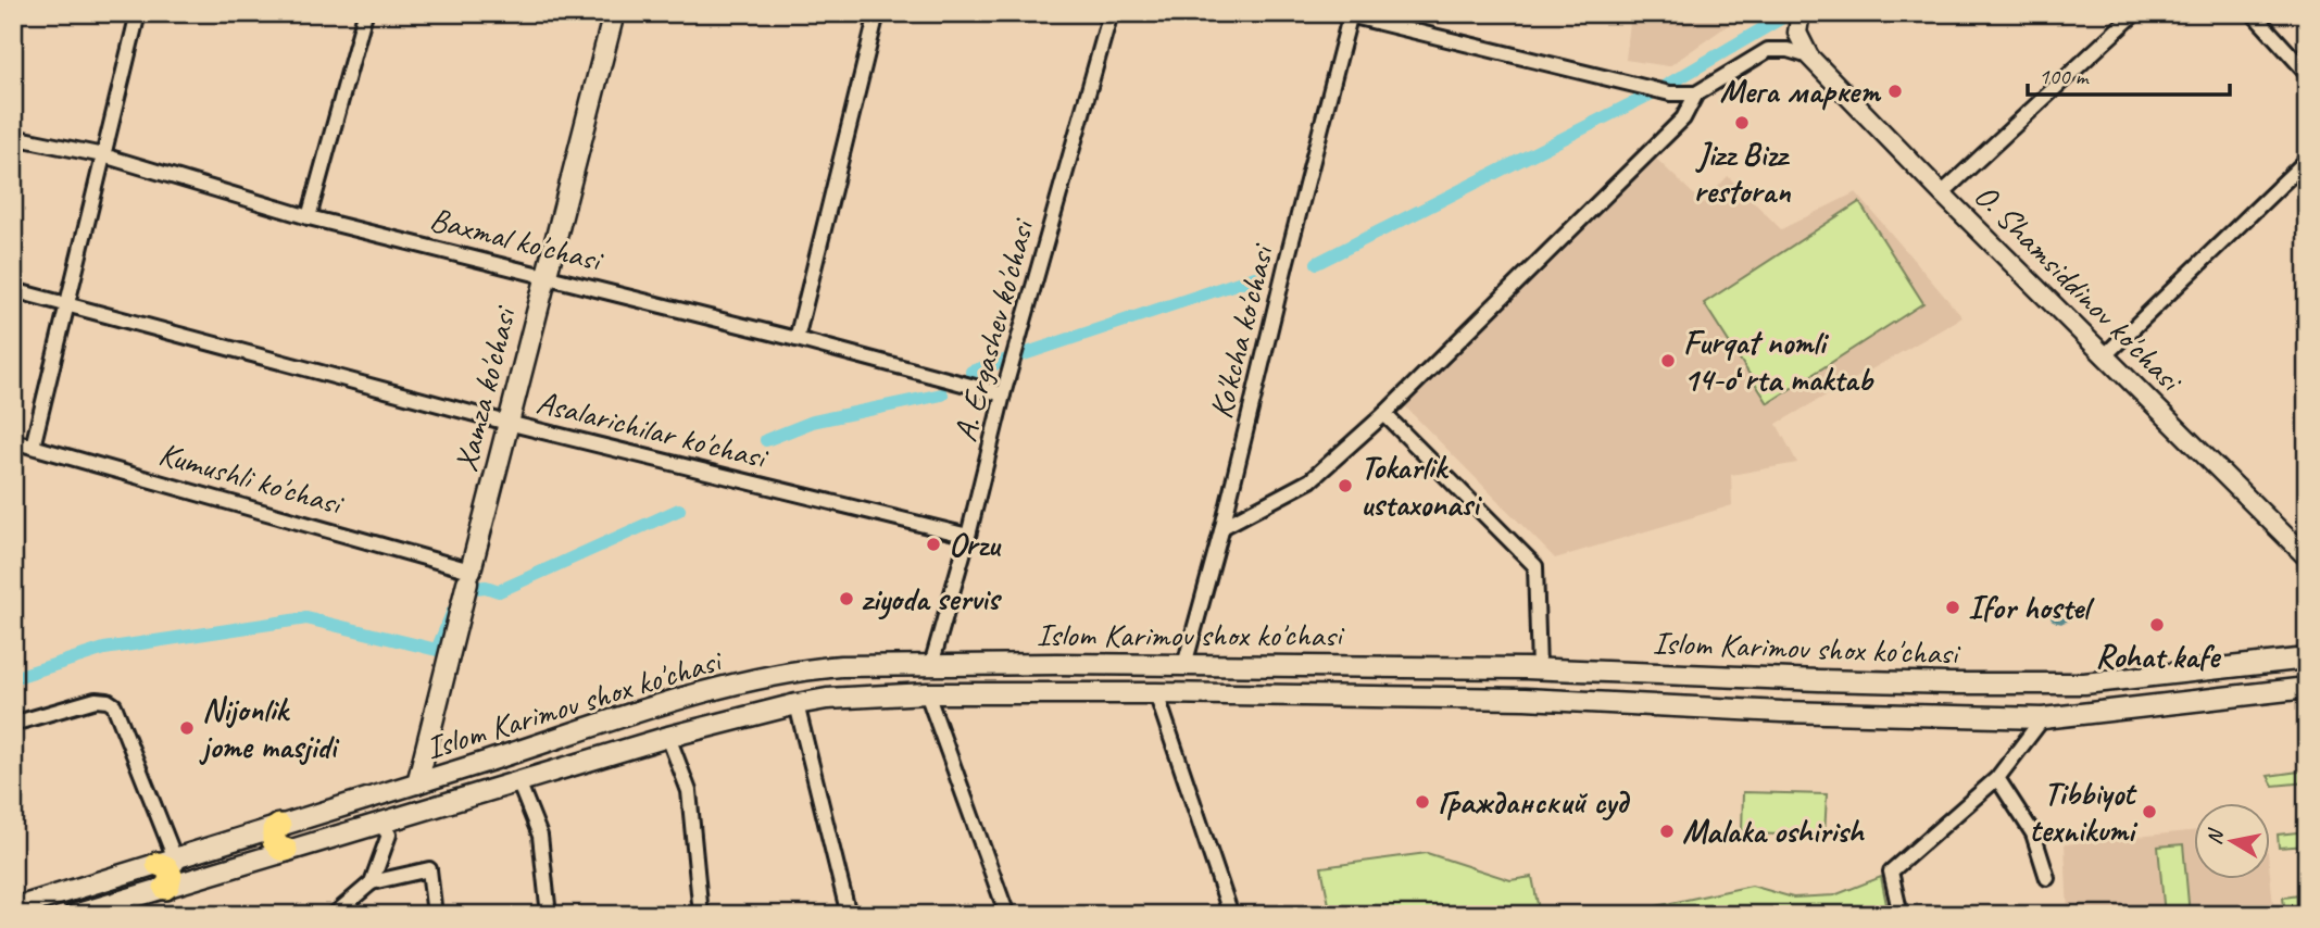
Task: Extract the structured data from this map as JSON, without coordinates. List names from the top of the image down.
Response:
{
  "streets": {
    "main road": ["Xamza ko'chasi", "Islom Karimov shox ko'chasi"],
    "street": [
      "Baxmal ko'chasi",
      "O. Shamsiddinov ko'chasi",
      "A. Ergashev ko'chasi",
      "Ko'kcha ko'chasi",
      "Asalarichilar ko'chasi",
      "Kumushli ko'chasi"
    ]
  },
  "crossings": [
    ["Baxmal ko'chasi", "A. Ergashev ko'chasi"],
    ["Baxmal ko'chasi", "Xamza ko'chasi"],
    ["A. Ergashev ko'chasi", "Asalarichilar ko'chasi"],
    ["A. Ergashev ko'chasi", "Islom Karimov shox ko'chasi"],
    ["Ko'kcha ko'chasi", "Islom Karimov shox ko'chasi"],
    ["Xamza ko'chasi", "Asalarichilar ko'chasi"],
    ["Xamza ko'chasi", "Kumushli ko'chasi"],
    ["Xamza ko'chasi", "Islom Karimov shox ko'chasi"]
  ],
  "places": [
    "Мега маркет",
    "Jizz Bizz restoran",
    "Furqat nomli 14-oʻrta maktab",
    "Tokarlik ustaxonasi",
    "Orzu",
    "ziyoda servis",
    "Ifor hostel",
    "Rohat kafe",
    "Nijonlik jome masjidi",
    "Гражданский суд",
    "Tibbiyot texnikumi",
    "Malaka oshirish"
  ],
  "scale_bar": "100 m",
  "north": "left"
}
